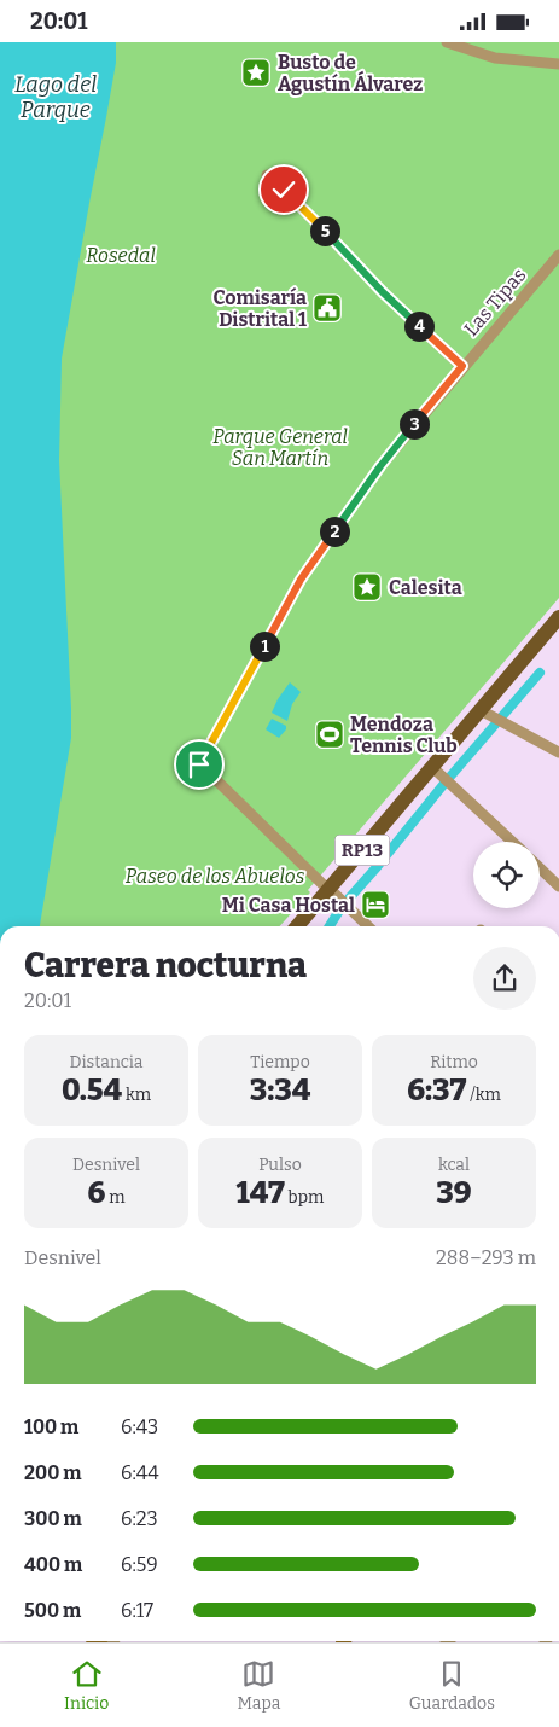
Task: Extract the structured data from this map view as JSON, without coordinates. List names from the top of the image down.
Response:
{
  "streets": {
    "main road": ["RP13"],
    "street": ["Las Tipas"]
  },
  "crossings": [
    ["Las Tipas", "RP13"]
  ],
  "water": ["Lago del Parque"],
  "parks": ["Rosedal", "Parque General San Martín", "Paseo de los Abuelos"],
  "places": {
    "place": ["Busto de Agustín Álvarez", "Calesita"],
    "public building": ["Comisaría Distrital 1"],
    "sports": ["Mendoza Tennis Club"],
    "hotel": ["Mi Casa Hostal"]
  },
  "page": {
    "status": "20:01",
    "pins": [
      "5",
      "4",
      "3",
      "2",
      "1"
    ],
    "heading": ["Carrera nocturna", "20:01"],
    "stats": [
      ["Distancia", "0.54 km"],
      ["Tiempo", "3:34"],
      ["Ritmo", "6:37 /km"],
      ["Desnivel", "6 m"],
      ["Pulso", "147 bpm"],
      ["kcal", "39"]
    ],
    "chart": ["Desnivel", "288–293 m"],
    "list": [
      {
        "name": "100 m",
        "note": "6:43"
      },
      {
        "name": "200 m",
        "note": "6:44"
      },
      {
        "name": "300 m",
        "note": "6:23"
      },
      {
        "name": "400 m",
        "note": "6:59"
      },
      {
        "name": "500 m",
        "note": "6:17"
      }
    ],
    "tabs": ["Inicio", "Mapa", "Guardados"]
  }
}
